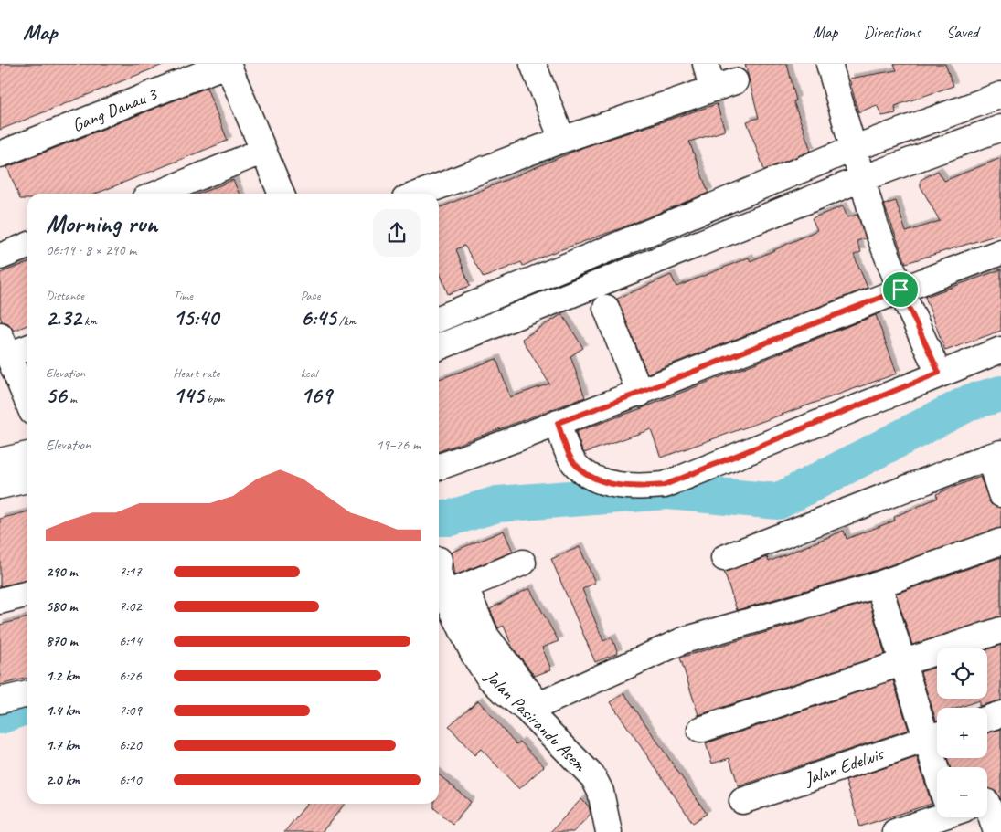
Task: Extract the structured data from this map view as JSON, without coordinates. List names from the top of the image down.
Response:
{
  "streets": {
    "street": ["Gang Danau 3", "Jalan Pasirandu Asem", "Jalan Edelwis"]
  },
  "page": {
    "header": "Map",
    "nav": ["Map", "Directions", "Saved"],
    "heading": ["Morning run", "06:19 · 8 × 290 m"],
    "stats": [
      ["Distance", "2.32 km"],
      ["Time", "15:40"],
      ["Pace", "6:45 /km"],
      ["Elevation", "56 m"],
      ["Heart rate", "145 bpm"],
      ["kcal", "169"]
    ],
    "chart": ["Elevation", "19–26 m"],
    "list": [
      {
        "name": "290 m",
        "note": "7:17"
      },
      {
        "name": "580 m",
        "note": "7:02"
      },
      {
        "name": "870 m",
        "note": "6:14"
      },
      {
        "name": "1.2 km",
        "note": "6:26"
      },
      {
        "name": "1.4 km",
        "note": "7:09"
      },
      {
        "name": "1.7 km",
        "note": "6:20"
      },
      {
        "name": "2.0 km",
        "note": "6:10"
      }
    ],
    "map_buttons": ["+", "−"]
  }
}
